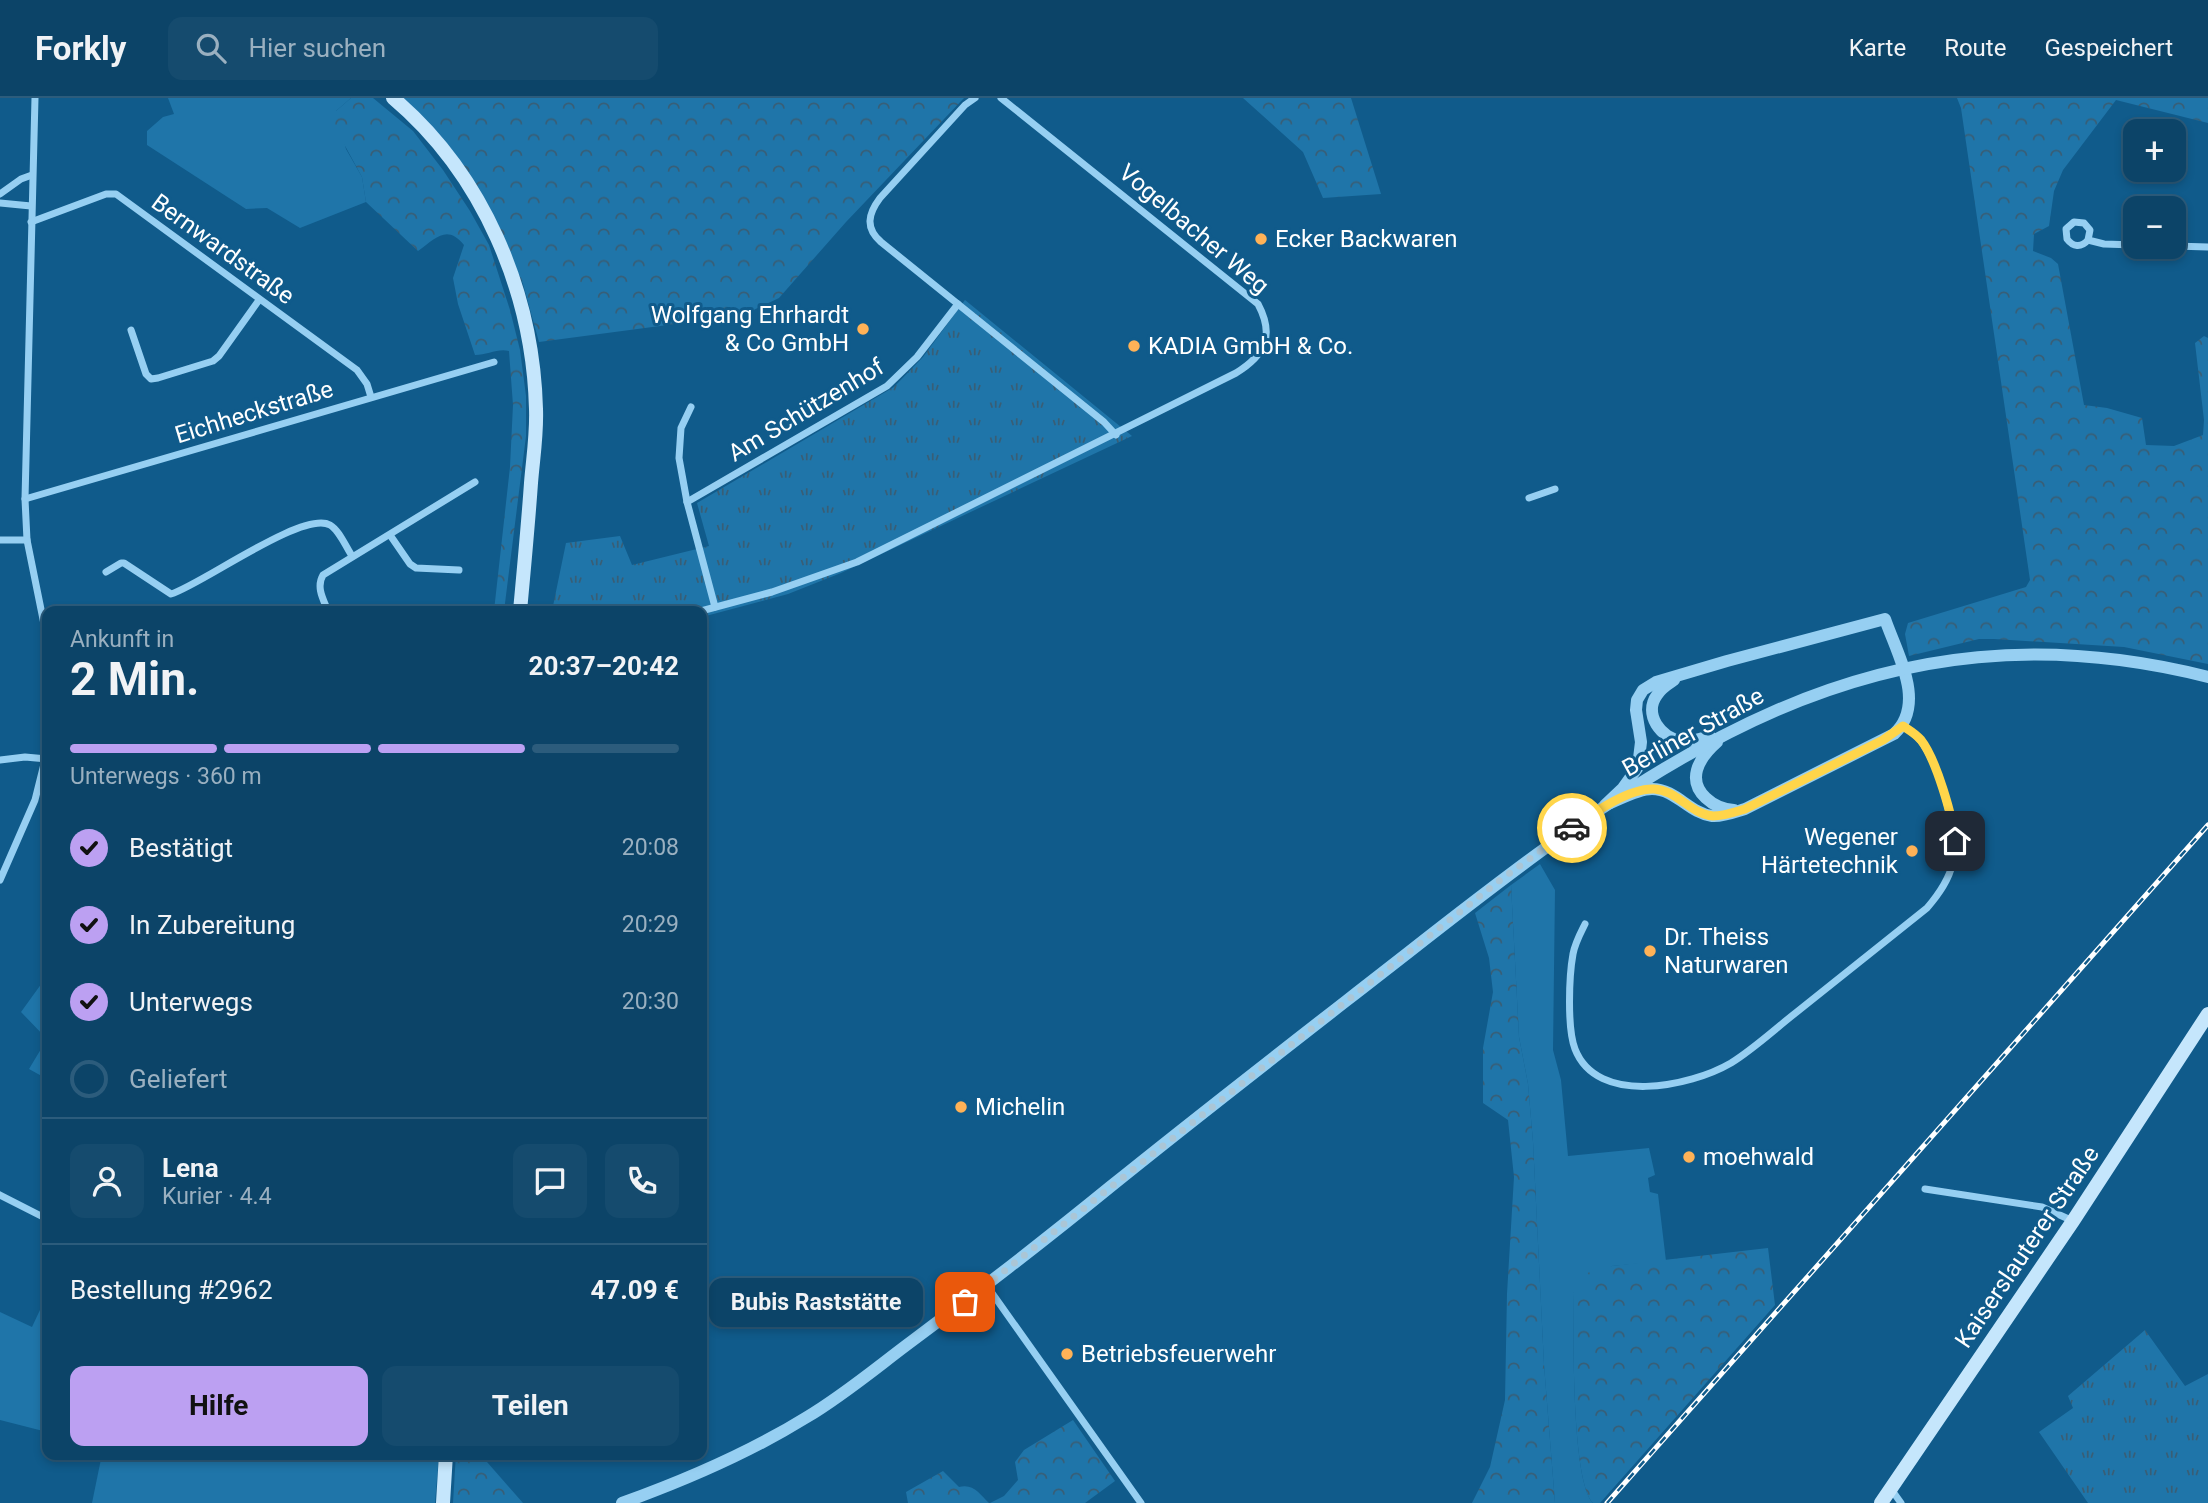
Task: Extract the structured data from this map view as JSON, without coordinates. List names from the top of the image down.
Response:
{
  "streets": {
    "main road": ["Kaiserslauterer Straße"],
    "street": [
      "Vogelbacher Weg",
      "Bernwardstraße",
      "Am Schützenhof",
      "Eichheckstraße",
      "Berliner Straße"
    ]
  },
  "crossings": [
    ["Bernwardstraße", "Eichheckstraße"]
  ],
  "places": [
    "Ecker Backwaren",
    "Wolfgang Ehrhardt & Co GmbH",
    "KADIA GmbH & Co.",
    "Wegener Härtetechnik",
    "Dr. Theiss Naturwaren",
    "Michelin",
    "moehwald",
    "Bubis Raststätte",
    "Betriebsfeuerwehr"
  ],
  "page": {
    "header": "Forkly",
    "search": "Hier suchen",
    "nav": ["Karte", "Route", "Gespeichert"],
    "map_buttons": ["+", "−"],
    "heading": ["2 Min.", "Ankunft in", "20:37–20:42"],
    "panel": [
      "Lena",
      "Kurier · 4.4",
      "Bestellung #2962",
      "47.09 €"
    ],
    "bar": "Unterwegs · 360 m",
    "list": [
      ["Bestätigt", "20:08"],
      ["In Zubereitung", "20:29"],
      ["Unterwegs", "20:30"],
      "Geliefert"
    ],
    "bubble": "Bubis Raststätte",
    "buttons": ["Hilfe", "Teilen"]
  }
}
